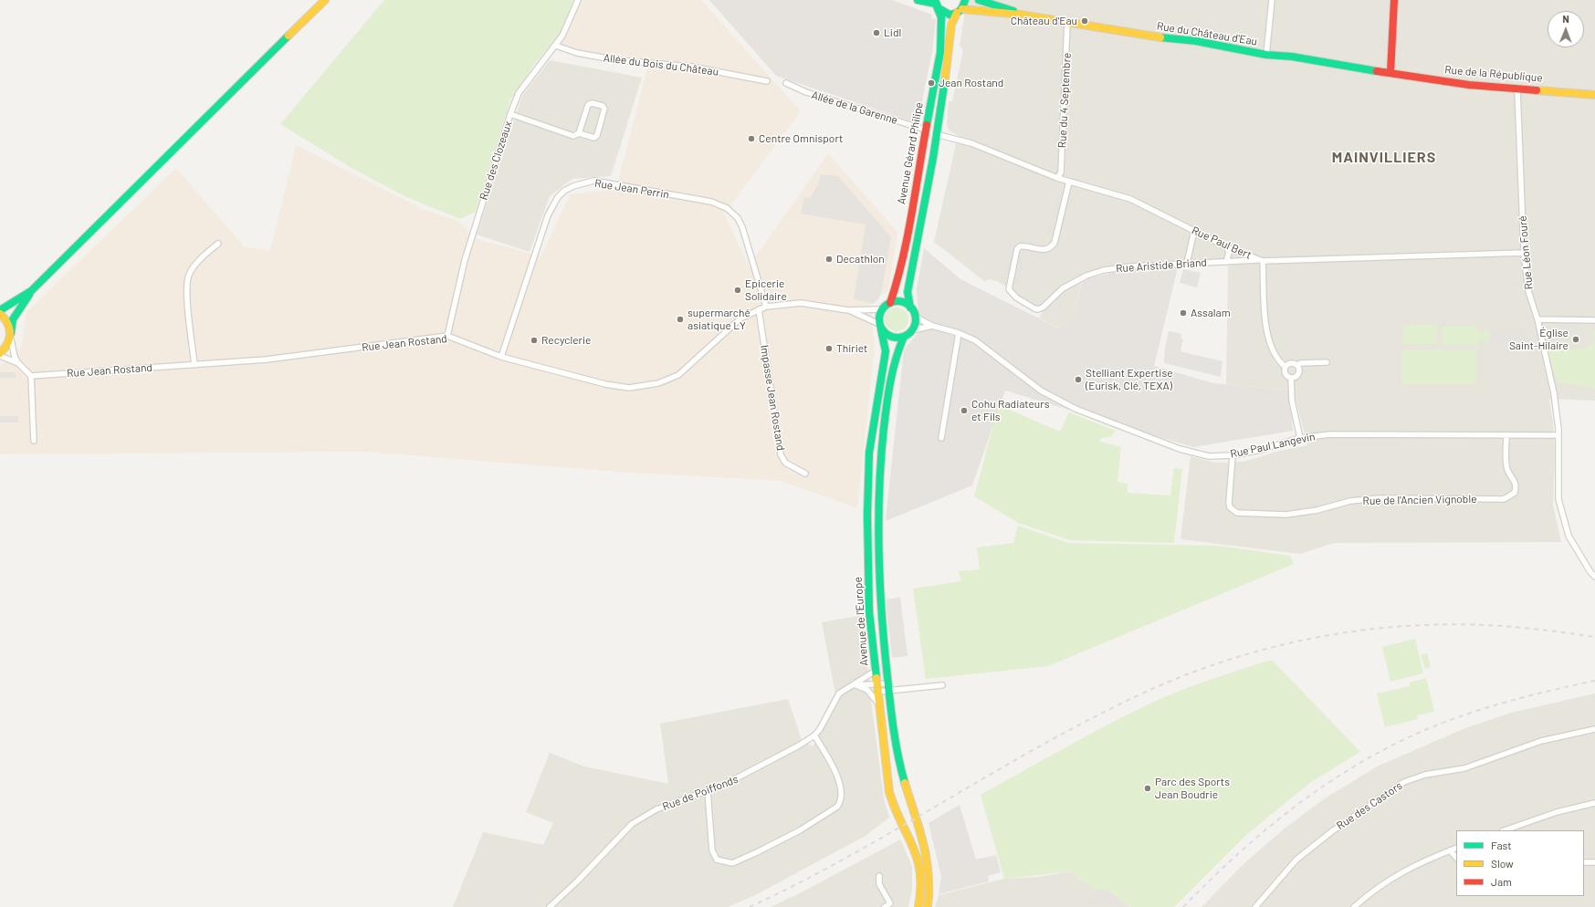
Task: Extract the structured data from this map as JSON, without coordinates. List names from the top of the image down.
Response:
{
  "streets": {
    "main road": [
      "Rue du Château d'Eau",
      "Rue de la République",
      "Avenue Gérard Philipe",
      "Avenue de l'Europe"
    ],
    "street": [
      "Allée du Bois du Château",
      "Rue du 4 Septembre",
      "Allée de la Garenne",
      "Rue des Clozeaux",
      "Rue Jean Perrin",
      "Rue Paul Bert",
      "Rue Léon Fouré",
      "Rue Aristide Briand",
      "Rue Jean Rostand",
      "Impasse Jean Rostand",
      "Rue Paul Langevin",
      "Rue de l'Ancien Vignoble",
      "Rue de Poiffonds",
      "Rue des Castors"
    ]
  },
  "crossings": [
    ["Rue du Château d'Eau", "Rue de la République"],
    ["Rue du Château d'Eau", "Rue du 4 Septembre"],
    ["Rue du Château d'Eau", "Avenue Gérard Philipe"],
    ["Allée du Bois du Château", "Rue des Clozeaux"],
    ["Rue de la République", "Rue Léon Fouré"],
    ["Rue du 4 Septembre", "Rue Paul Bert"],
    ["Allée de la Garenne", "Avenue Gérard Philipe"],
    ["Avenue Gérard Philipe", "Rue Paul Bert"],
    ["Avenue Gérard Philipe", "Rue Jean Rostand"],
    ["Avenue Gérard Philipe", "Rue Paul Langevin"],
    ["Avenue Gérard Philipe", "Avenue de l'Europe"],
    ["Rue des Clozeaux", "Rue Jean Rostand"],
    ["Rue Jean Perrin", "Rue Jean Rostand"],
    ["Rue Paul Bert", "Rue Léon Fouré"],
    ["Rue Paul Bert", "Rue Aristide Briand"],
    ["Rue Léon Fouré", "Rue Paul Langevin"],
    ["Rue Jean Rostand", "Impasse Jean Rostand"],
    ["Rue Jean Rostand", "Rue Paul Langevin"],
    ["Rue Jean Rostand", "Avenue de l'Europe"],
    ["Rue Paul Langevin", "Rue de l'Ancien Vignoble"],
    ["Rue Paul Langevin", "Avenue de l'Europe"],
    ["Avenue de l'Europe", "Rue de Poiffonds"]
  ],
  "districts": ["MAINVILLIERS"],
  "places": [
    "Château d'Eau",
    "Lidl",
    "Jean Rostand",
    "Centre Omnisport",
    "Decathlon",
    "Epicerie Solidaire",
    "Assalam",
    "supermarché asiatique LY",
    "Église Saint-Hilaire",
    "Recyclerie",
    "Thiriet",
    "Stelliant Expertise (Eurisk, Clé, TEXA)",
    "Cohu Radiateurs et Fils",
    "Parc des Sports Jean Boudrie"
  ],
  "legend": ["Fast", "Slow", "Jam"],
  "north": "top"
}
